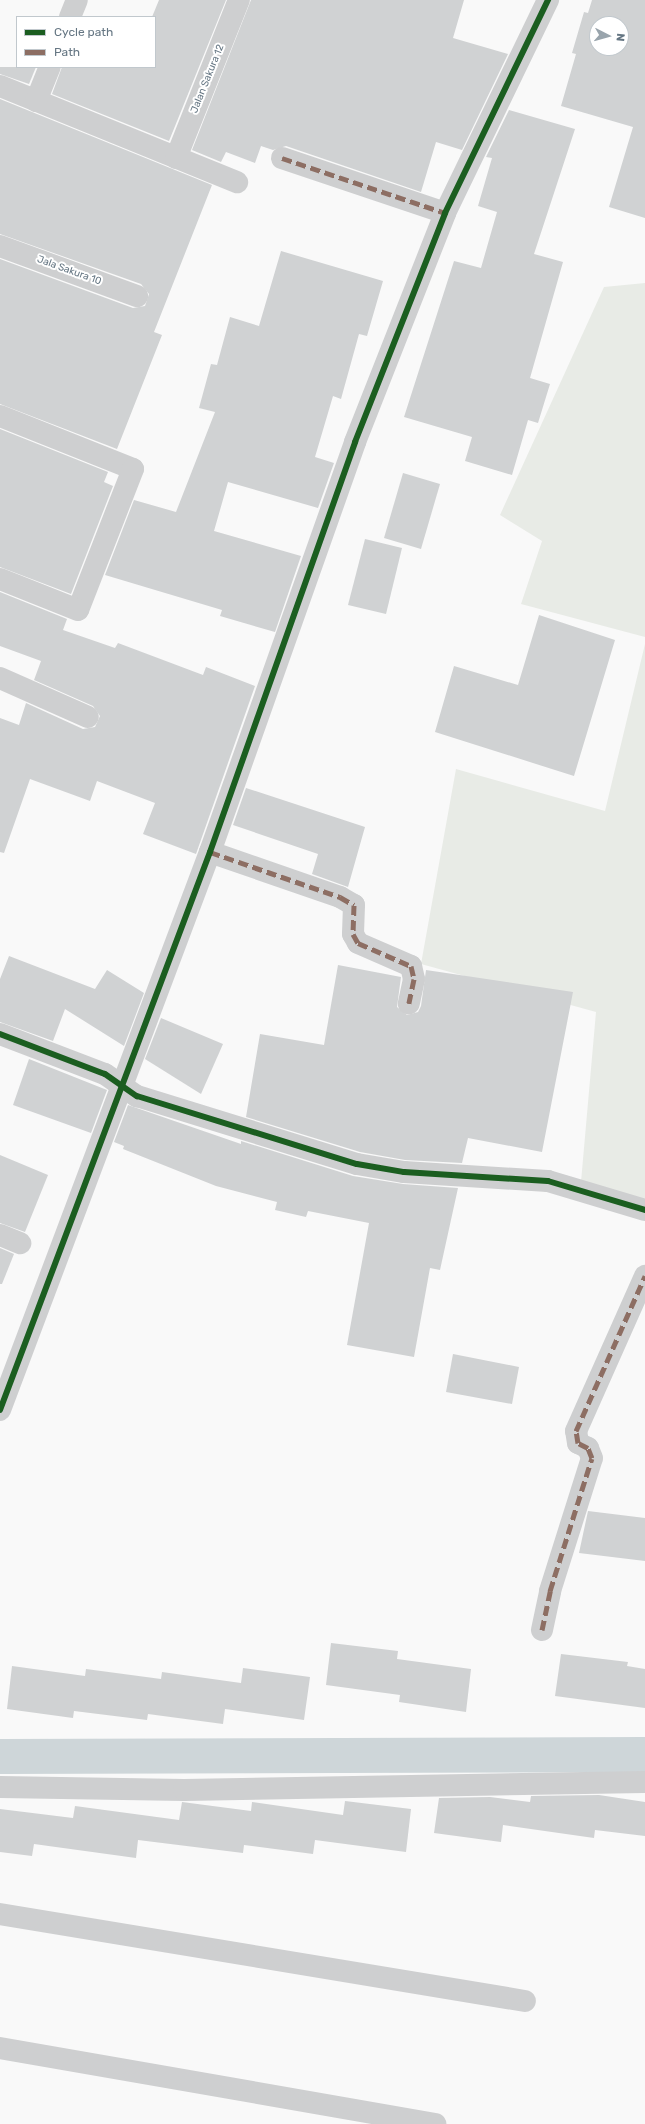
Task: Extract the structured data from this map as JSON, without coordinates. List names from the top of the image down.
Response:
{
  "streets": {
    "street": ["Jalan Sakura 12", "Jala Sakura 10"]
  },
  "legend": ["Cycle path", "Path"],
  "north": "right"
}
